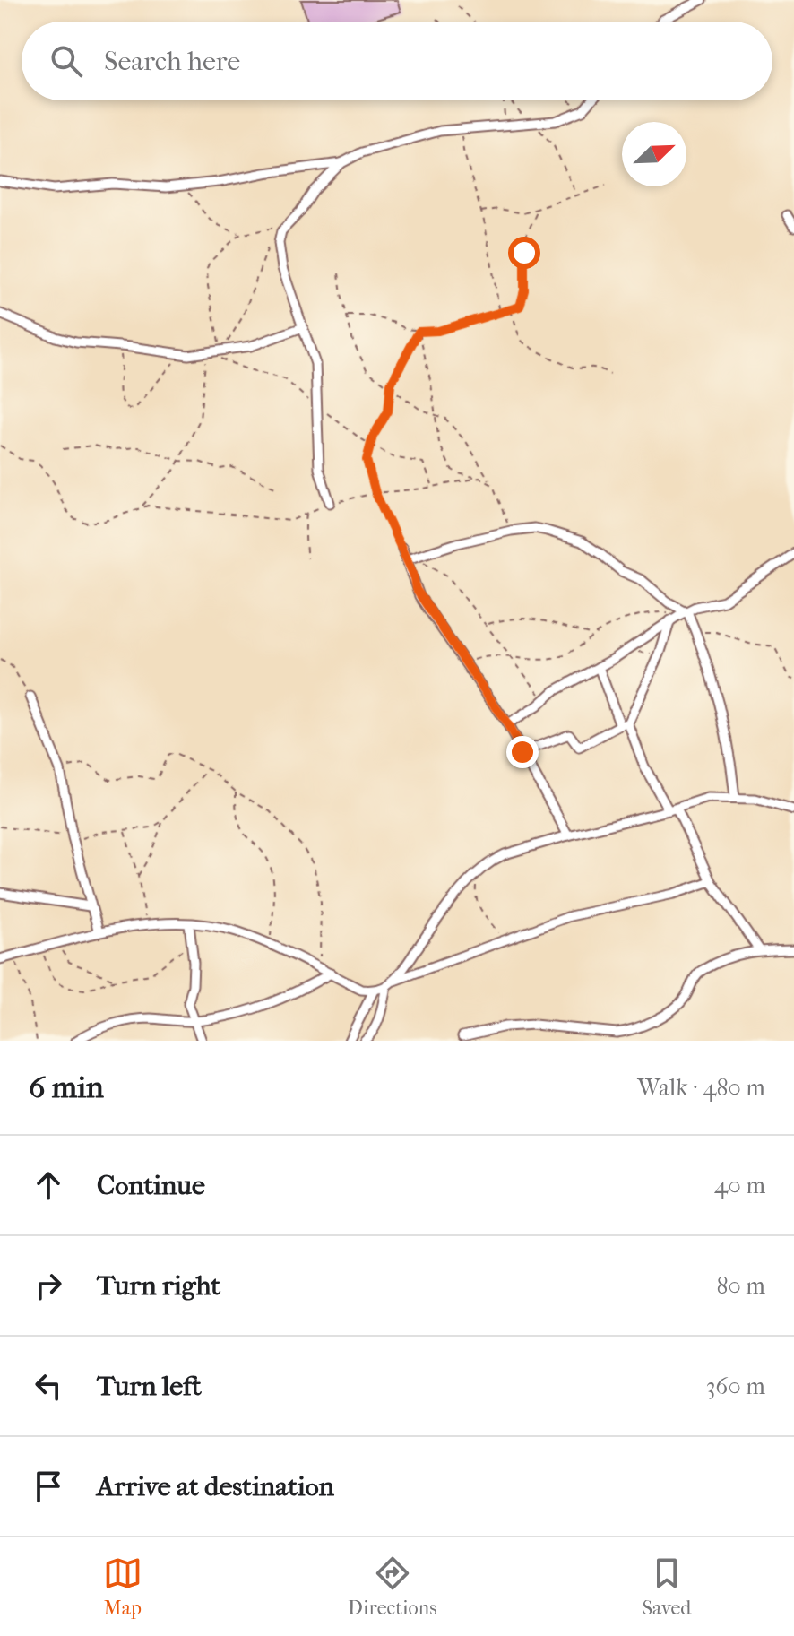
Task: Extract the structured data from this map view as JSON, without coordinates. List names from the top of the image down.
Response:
{
  "north": "top right",
  "page": {
    "search": "Search here",
    "heading": ["6 min", "Walk · 480 m"],
    "list": [
      ["Continue", "40 m"],
      ["Turn right", "80 m"],
      ["Turn left", "360 m"],
      "Arrive at destination"
    ],
    "nav": ["Map", "Directions", "Saved"]
  }
}
